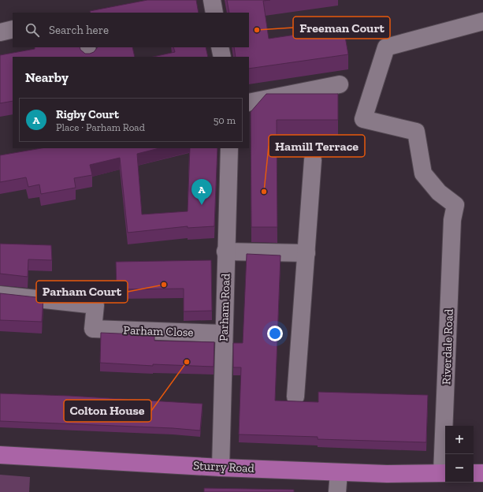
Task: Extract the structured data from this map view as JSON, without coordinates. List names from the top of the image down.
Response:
{
  "streets": {
    "highway": ["Sturry Road"],
    "street": ["Parham Road", "Parham Close", "Riverdale Road"]
  },
  "crossings": [
    ["Parham Road", "Parham Close"],
    ["Parham Road", "Sturry Road"]
  ],
  "places": [
    "Freeman Court",
    "Hamill Terrace",
    "Parham Court",
    "Colton House"
  ],
  "page": {
    "search": "Search here",
    "heading": "Nearby",
    "list": [
      {
        "mark": "A",
        "name": "Rigby Court",
        "note": "Place · Parham Road",
        "value": "50 m"
      }
    ],
    "pins": "A",
    "map_buttons": ["+", "−"]
  }
}
